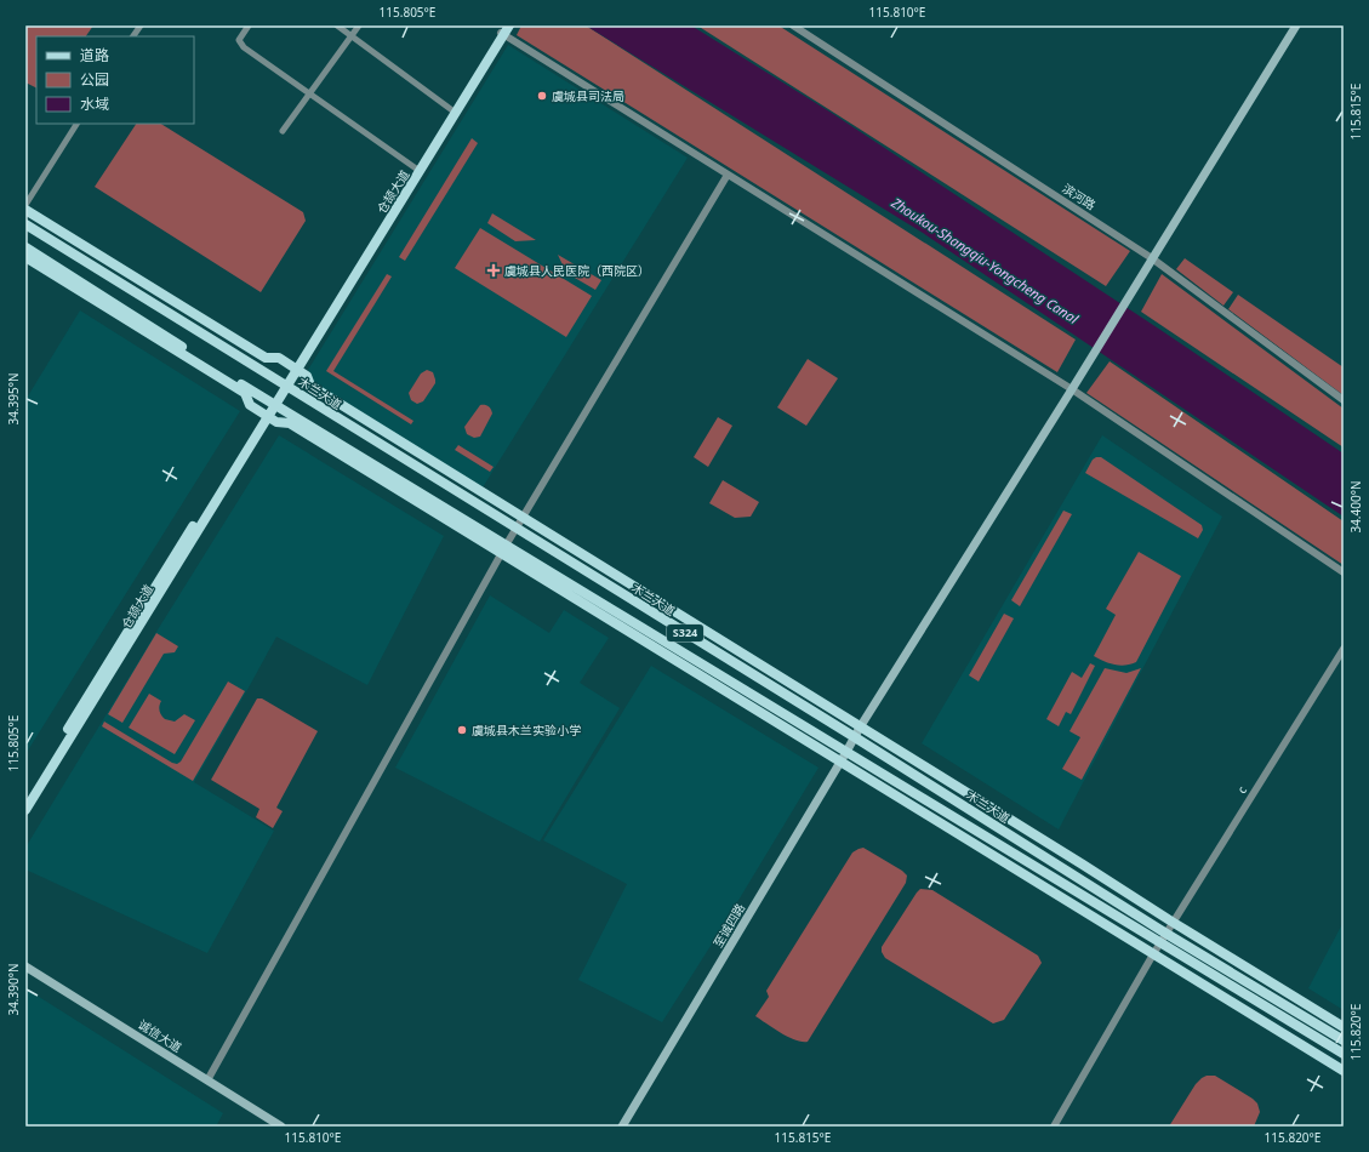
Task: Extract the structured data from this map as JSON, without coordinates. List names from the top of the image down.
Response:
{
  "streets": {
    "main road": [
      "仓颉大道",
      "木兰大道",
      "S324",
      "至诚四路",
      "诚信大道"
    ],
    "street": ["滨河路", "c"]
  },
  "crossings": [
    ["仓颉大道", "木兰大道"],
    ["仓颉大道", "S324"],
    ["滨河路", "至诚四路"],
    ["木兰大道", "c"],
    ["木兰大道", "至诚四路"],
    ["S324", "c"],
    ["S324", "至诚四路"]
  ],
  "water": ["Zhoukou-Shangqiu-Yongcheng Canal"],
  "places": {
    "other": ["虞城县司法局", "虞城县木兰实验小学"],
    "health": ["虞城县人民医院（西院区）"]
  },
  "legend": ["道路", "公园", "水域"],
  "coordinates": [
    "115.805°E",
    "115.810°E",
    "115.815°E",
    "34.395°N",
    "34.400°N",
    "34.390°N",
    "115.820°E"
  ]
}
